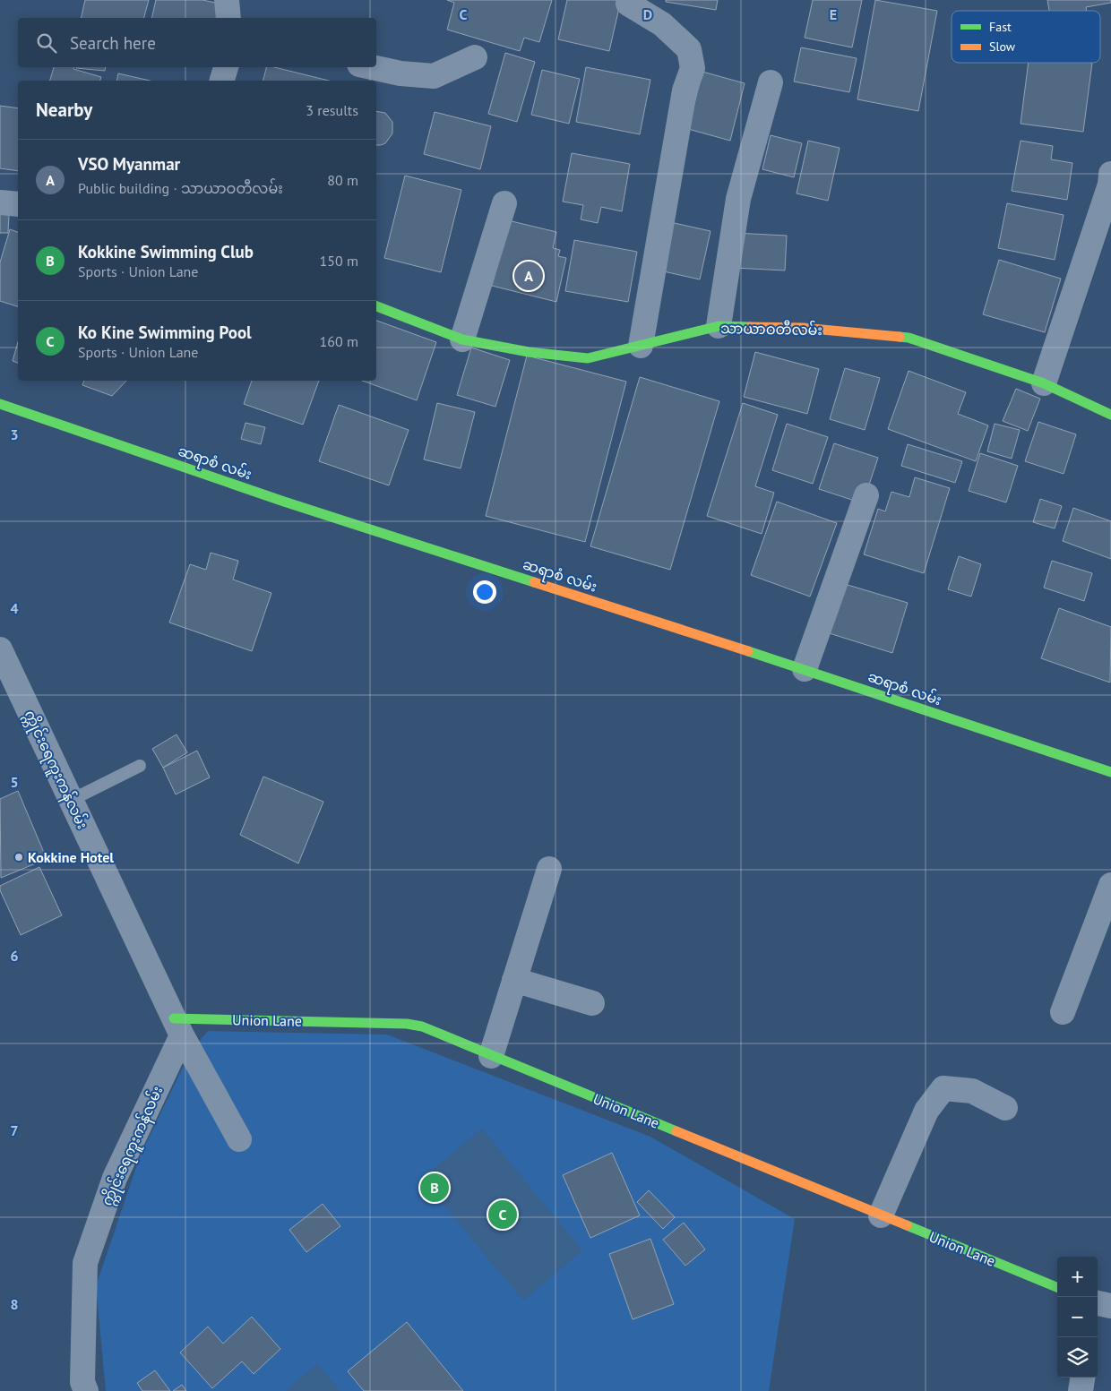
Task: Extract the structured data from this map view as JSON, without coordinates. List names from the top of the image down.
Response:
{
  "streets": {
    "street": [
      "သာယာဝတီလမ်း",
      "ဆရာစံ လမ်း",
      "က္ကိုင်းရေကူးကန်လမ်း",
      "Union Lane"
    ]
  },
  "crossings": [
    ["က္ကိုင်းရေကူးကန်လမ်း", "Union Lane"]
  ],
  "places": ["Kokkine Hotel"],
  "legend": ["Fast", "Slow"],
  "page": {
    "search": "Search here",
    "heading": ["Nearby", "3 results"],
    "list": [
      {
        "mark": "A",
        "name": "VSO Myanmar",
        "note": "Public building · သာယာဝတီလမ်း",
        "value": "80 m"
      },
      {
        "mark": "B",
        "name": "Kokkine Swimming Club",
        "note": "Sports · Union Lane",
        "value": "150 m"
      },
      {
        "mark": "C",
        "name": "Ko Kine Swimming Pool",
        "note": "Sports · Union Lane",
        "value": "160 m"
      }
    ],
    "pins": ["A", "B", "C"],
    "map_buttons": ["+", "−"]
  },
  "grid": {
    "columns": ["C", "D", "E"],
    "rows": [
      "3",
      "4",
      "5",
      "6",
      "7",
      "8"
    ]
  }
}
